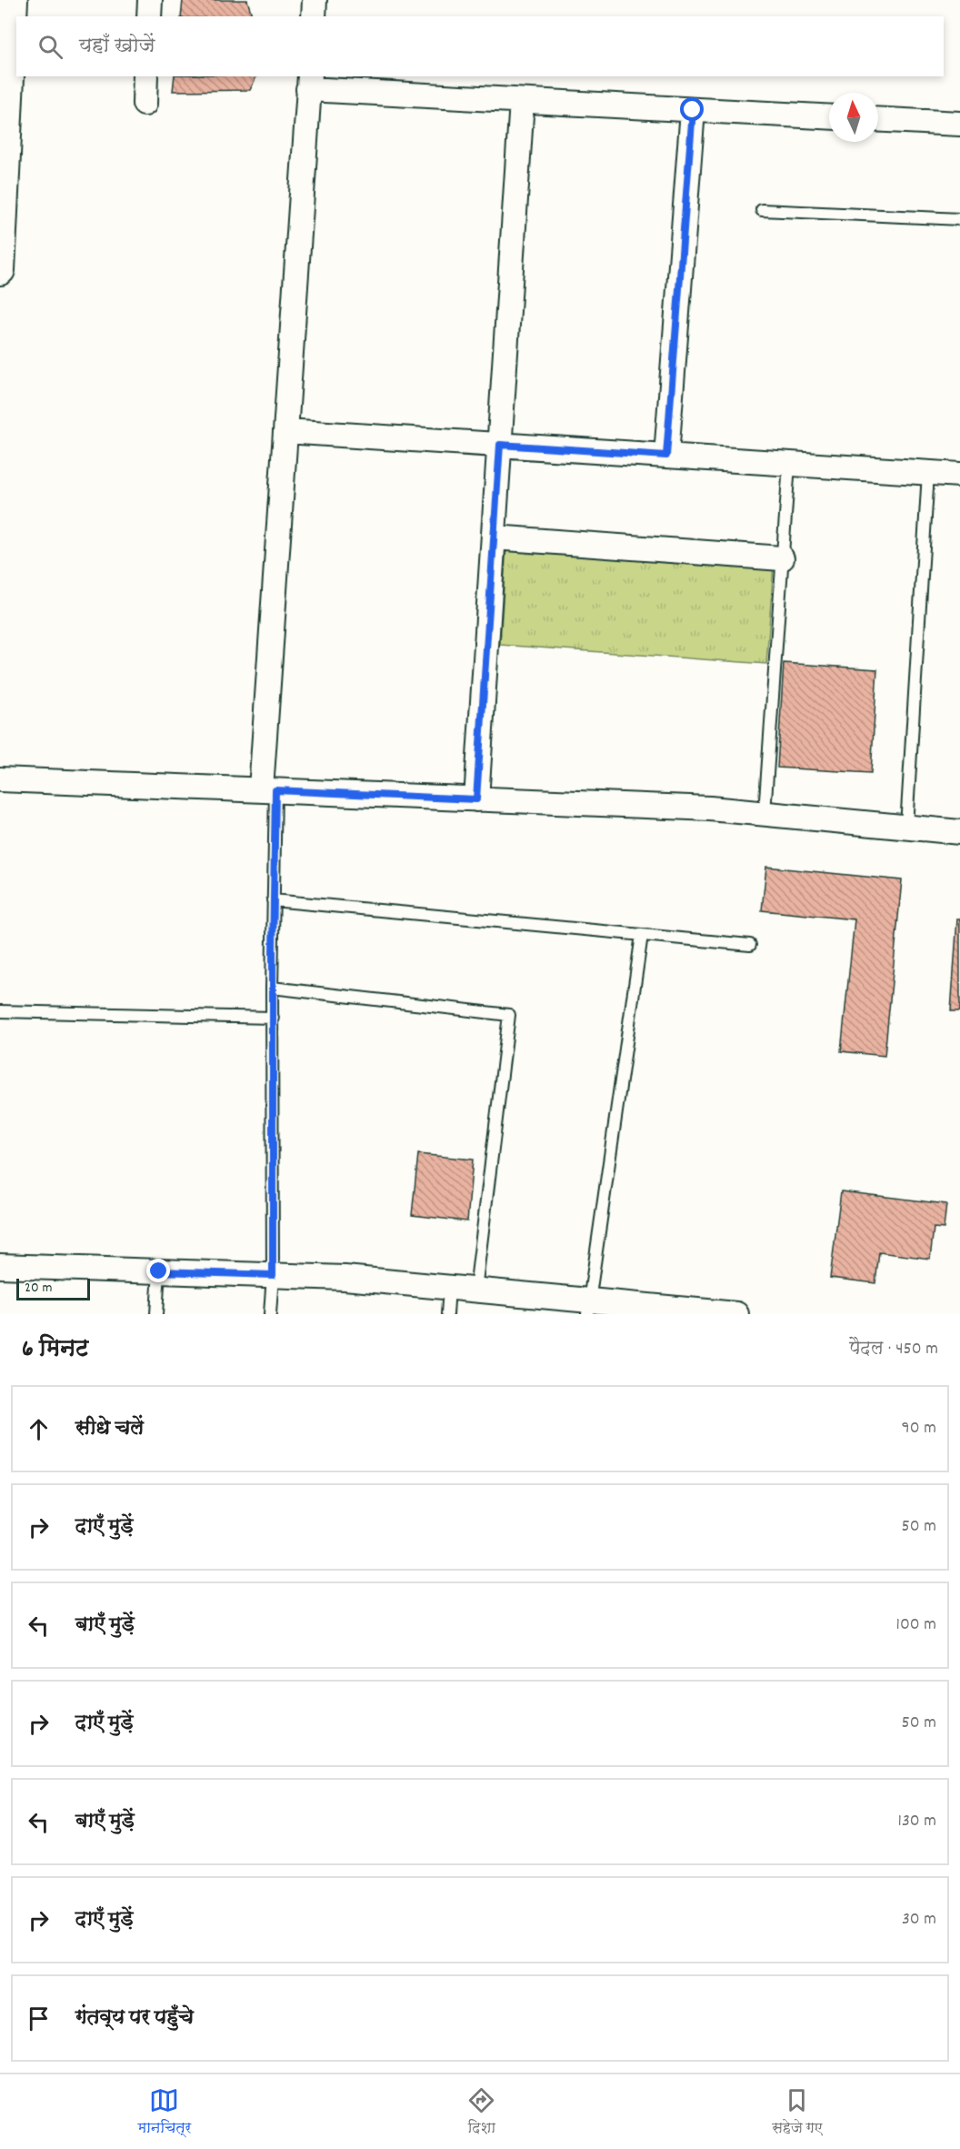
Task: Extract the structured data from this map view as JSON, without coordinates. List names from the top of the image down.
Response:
{
  "scale_bar": "20 m",
  "north": "top",
  "page": {
    "search": "यहाँ खोजें",
    "scale": "20 m",
    "heading": ["6 मिनट", "पैदल · 450 m"],
    "list": [
      ["सीधे चलें", "90 m"],
      ["दाएँ मुड़ें", "50 m"],
      ["बाएँ मुड़ें", "100 m"],
      ["दाएँ मुड़ें", "50 m"],
      ["बाएँ मुड़ें", "130 m"],
      ["दाएँ मुड़ें", "30 m"],
      "गंतव्य पर पहुँचे"
    ],
    "nav": ["मानचित्र", "दिशा", "सहेजे गए"]
  }
}
